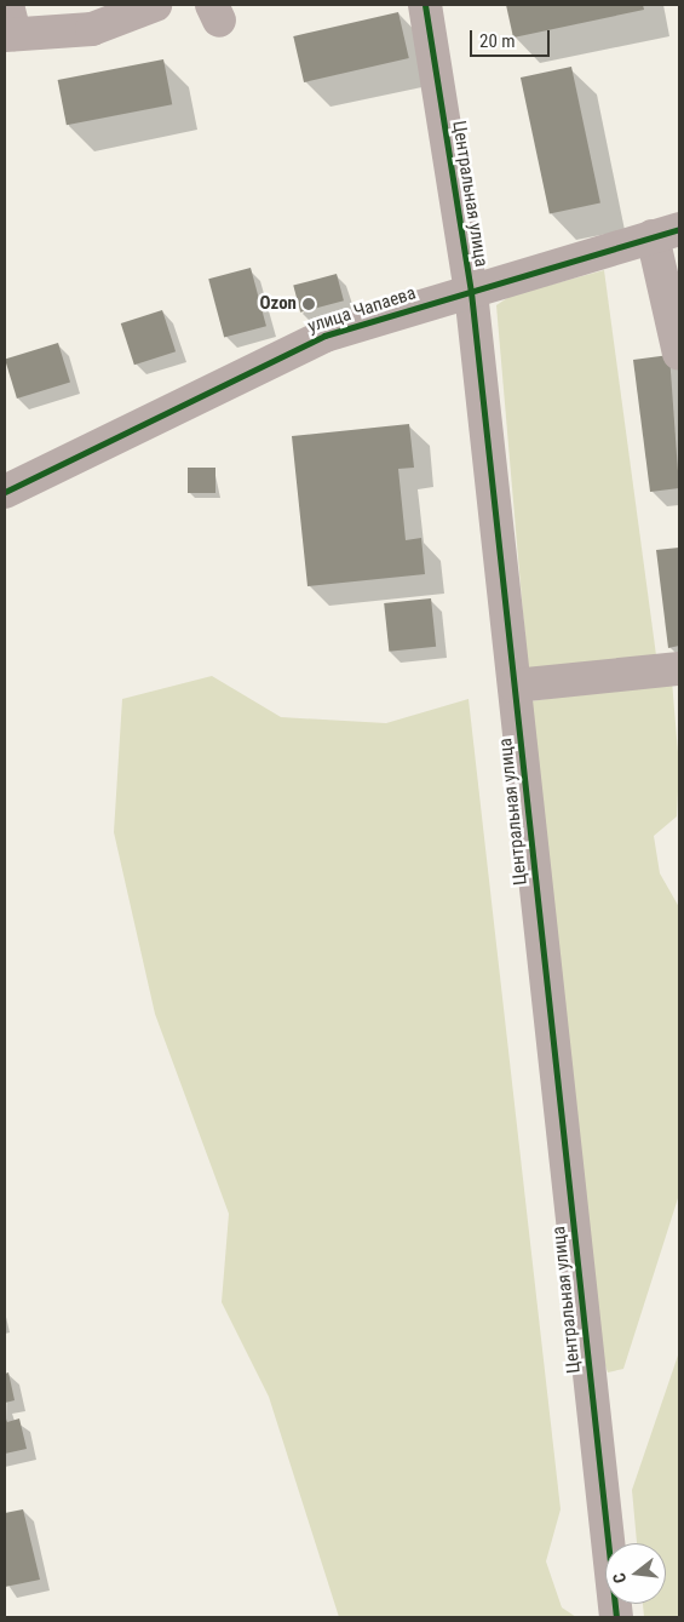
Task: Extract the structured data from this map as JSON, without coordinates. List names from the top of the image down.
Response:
{
  "streets": {
    "street": ["Центральная улица", "улица Чапаева"]
  },
  "crossings": [
    ["Центральная улица", "улица Чапаева"]
  ],
  "places": ["Ozon"],
  "scale_bar": "20 m",
  "north": "left"
}
